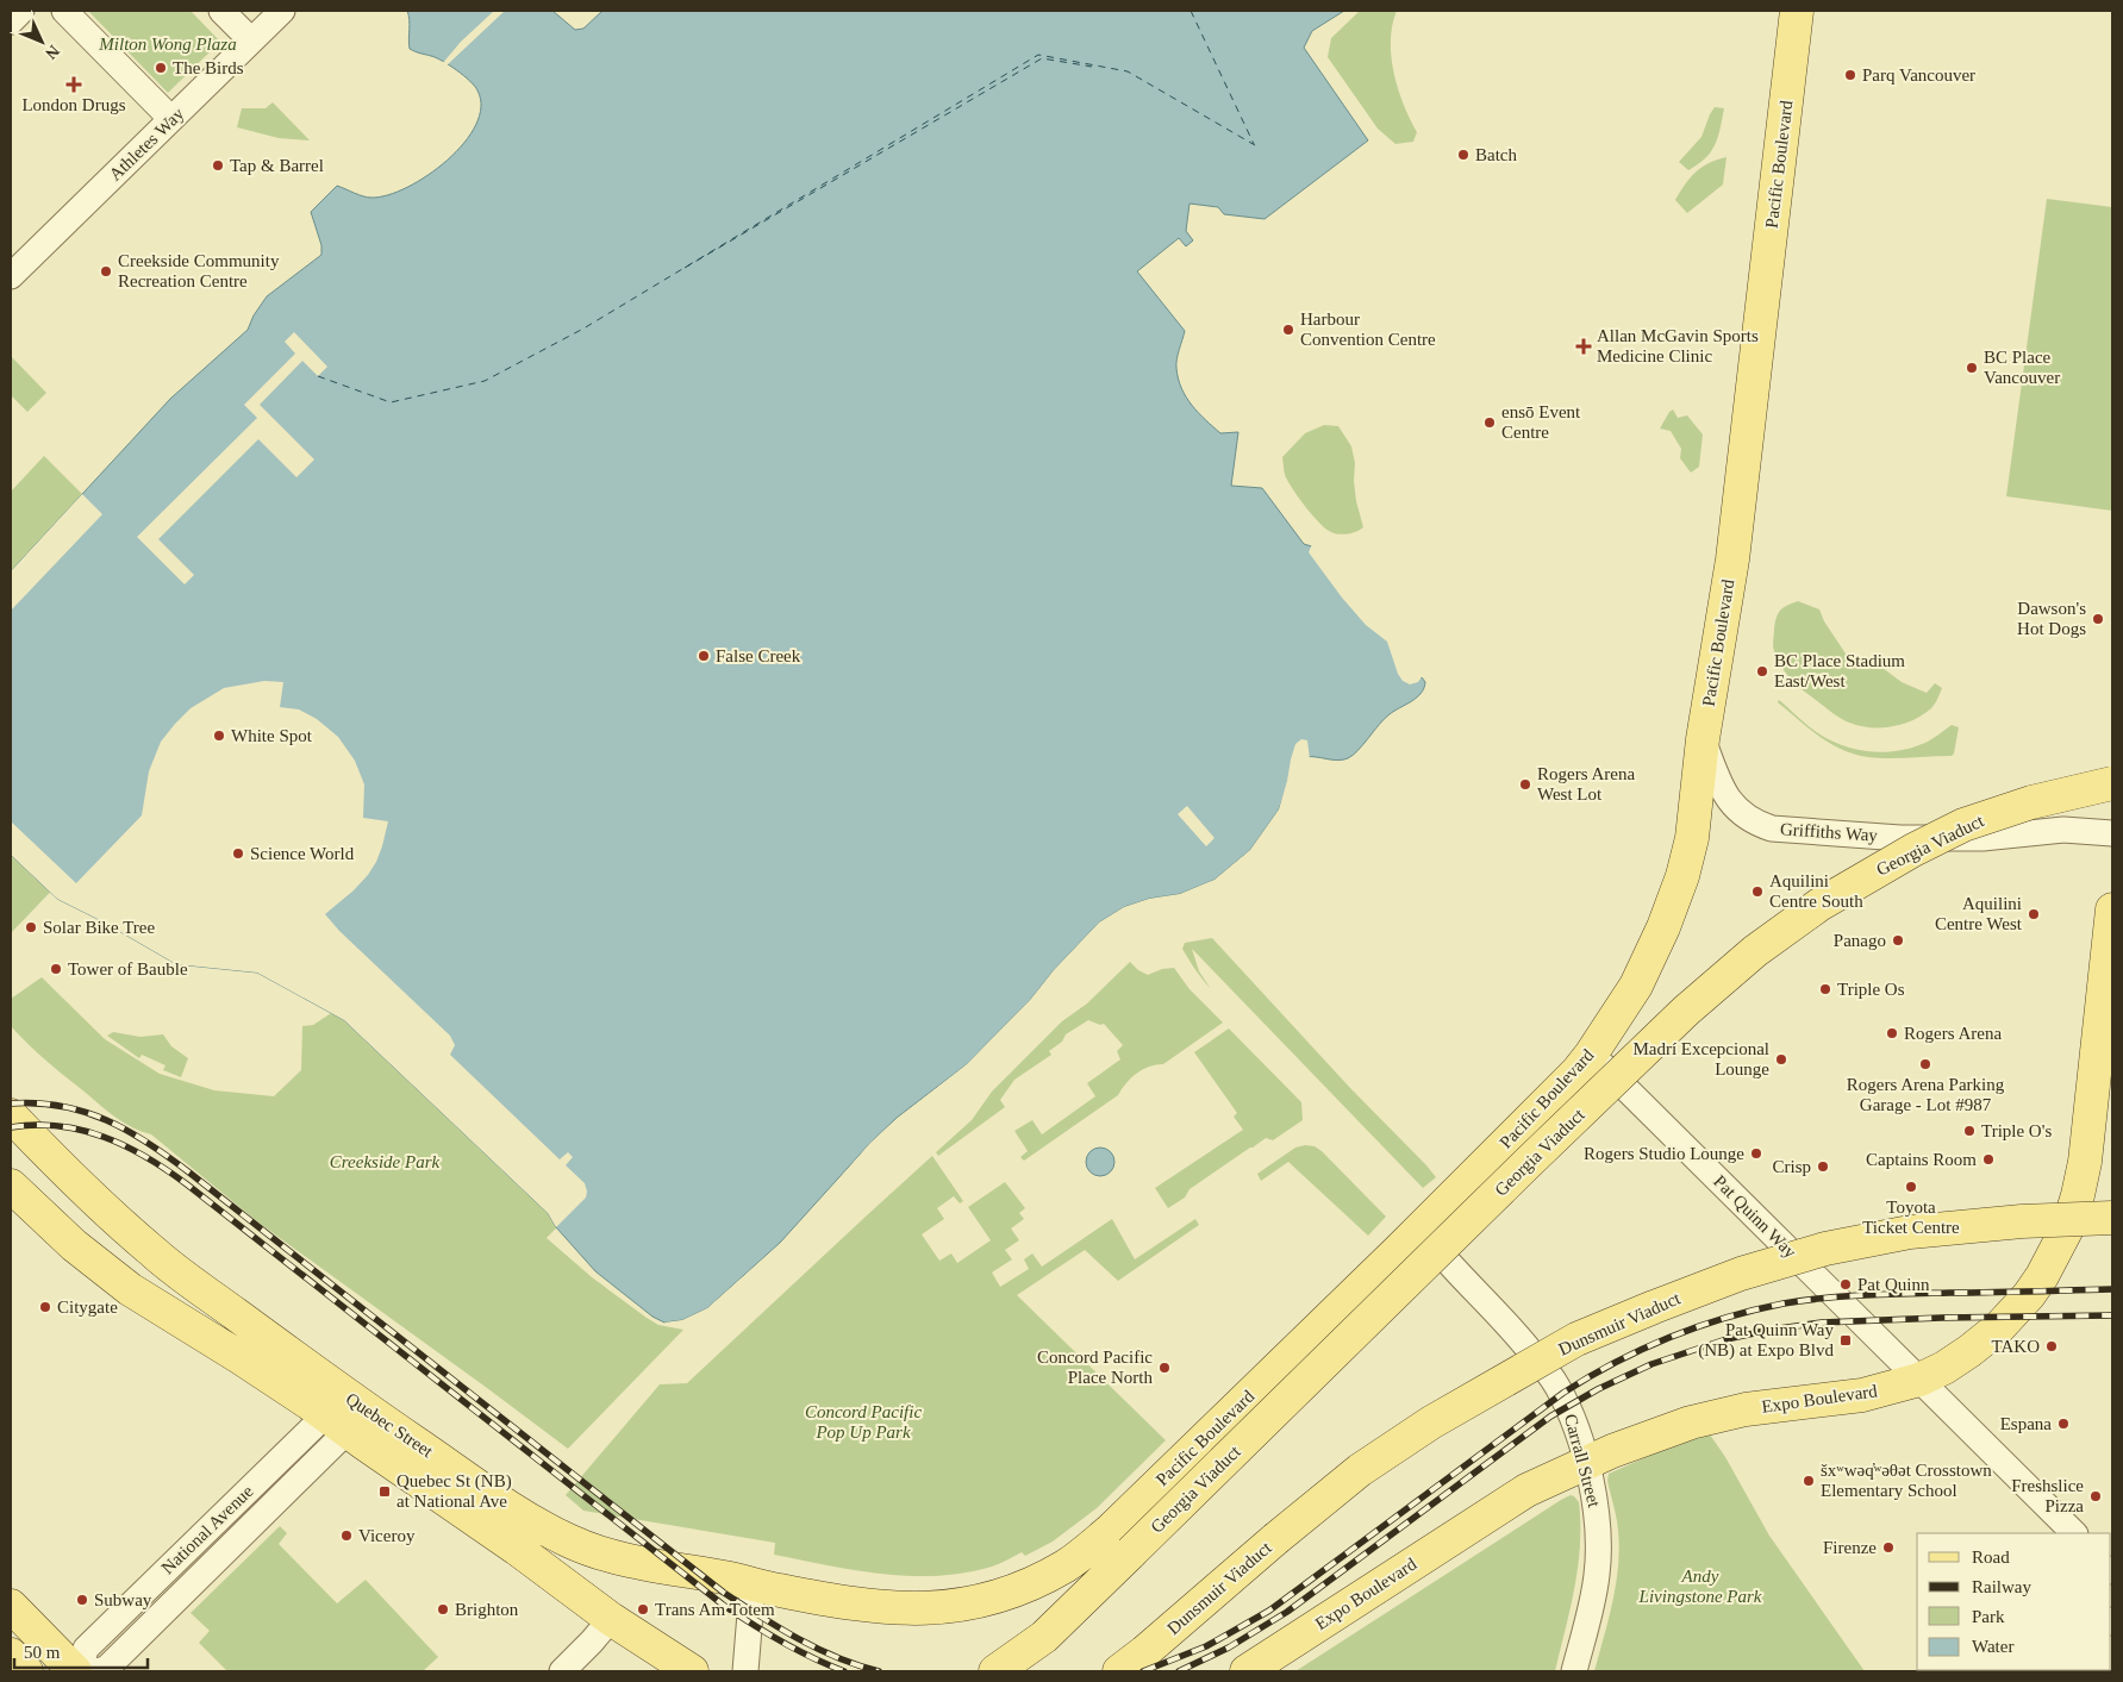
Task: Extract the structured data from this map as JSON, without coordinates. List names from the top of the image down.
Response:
{
  "streets": {
    "main road": [
      "Pacific Boulevard",
      "Georgia Viaduct",
      "Dunsmuir Viaduct",
      "Expo Boulevard",
      "Quebec Street"
    ],
    "street": [
      "Athletes Way",
      "Griffiths Way",
      "Pat Quinn Way",
      "Carrall Street",
      "National Avenue"
    ]
  },
  "crossings": [
    ["Pacific Boulevard", "Griffiths Way"],
    ["Pacific Boulevard", "Pat Quinn Way"],
    ["Pacific Boulevard", "Quebec Street"],
    ["Pacific Boulevard", "Carrall Street"],
    ["Pat Quinn Way", "Expo Boulevard"],
    ["Expo Boulevard", "Carrall Street"],
    ["Quebec Street", "National Avenue"]
  ],
  "parks": [
    "Milton Wong Plaza",
    "Creekside Park",
    "Concord Pacific Pop Up Park",
    "Andy Livingstone Park"
  ],
  "places": {
    "other": [
      "The Birds",
      "Parq Vancouver",
      "Batch",
      "Tap & Barrel",
      "Creekside Community Recreation Centre",
      "Harbour Convention Centre",
      "BC Place Vancouver",
      "ensō Event Centre",
      "Dawson's Hot Dogs",
      "False Creek",
      "BC Place Stadium East/West",
      "White Spot",
      "Rogers Arena West Lot",
      "Science World",
      "Aquilini Centre South",
      "Aquilini Centre West",
      "Solar Bike Tree",
      "Panago",
      "Tower of Bauble",
      "Triple Os",
      "Rogers Arena",
      "Madrí Excepcional Lounge",
      "Rogers Arena Parking Garage - Lot #987",
      "Triple O's",
      "Rogers Studio Lounge",
      "Captains Room",
      "Crisp",
      "Toyota Ticket Centre",
      "Pat Quinn",
      "Citygate",
      "TAKO",
      "Concord Pacific Place North",
      "Espana",
      "šxʷwəq̓ʷəθət Crosstown Elementary School",
      "Freshslice Pizza",
      "Viceroy",
      "Firenze",
      "Subway",
      "Brighton",
      "Trans Am Totem"
    ],
    "health": ["London Drugs", "Allan McGavin Sports Medicine Clinic"],
    "transit": ["Pat Quinn Way (NB) at Expo Blvd", "Quebec St (NB) at National Ave"]
  },
  "legend": [
    "Road",
    "Railway",
    "Park",
    "Water"
  ],
  "scale_bar": "50 m",
  "north": "bottom right"
}
